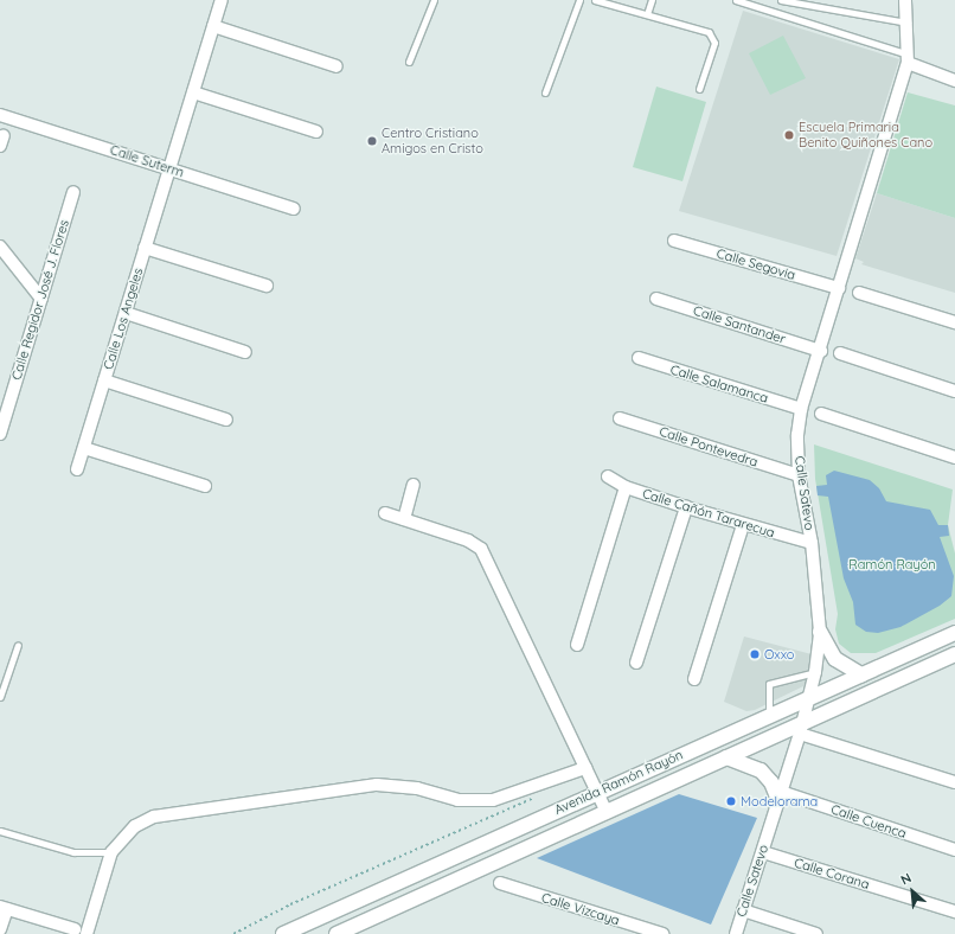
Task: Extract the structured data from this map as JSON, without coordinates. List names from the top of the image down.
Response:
{
  "streets": {
    "main road": ["Avenida Ramón Rayón"],
    "street": [
      "Calle Suterm",
      "Calle Segovia",
      "Calle Regidor José J. Flores",
      "Calle Los Angeles",
      "Calle Santander",
      "Calle Salamanca",
      "Calle Pontevedra",
      "Calle Satevo",
      "Calle Cañón Tararecua",
      "Calle Cuenca",
      "Calle Corana",
      "Calle Vizcaya"
    ]
  },
  "crossings": [
    ["Calle Suterm", "Calle Los Angeles"],
    ["Calle Segovia", "Calle Satevo"],
    ["Calle Santander", "Calle Satevo"],
    ["Calle Salamanca", "Calle Satevo"],
    ["Calle Pontevedra", "Calle Satevo"],
    ["Calle Satevo", "Calle Cañón Tararecua"],
    ["Calle Satevo", "Avenida Ramón Rayón"],
    ["Calle Satevo", "Calle Cuenca"],
    ["Calle Satevo", "Calle Corana"]
  ],
  "parks": ["Ramón Rayón"],
  "places": [
    "Escuela Primaria Benito Quiñones Cano",
    "Centro Cristiano Amigos en Cristo",
    "Oxxo",
    "Modelorama"
  ],
  "north": "top left"
}
